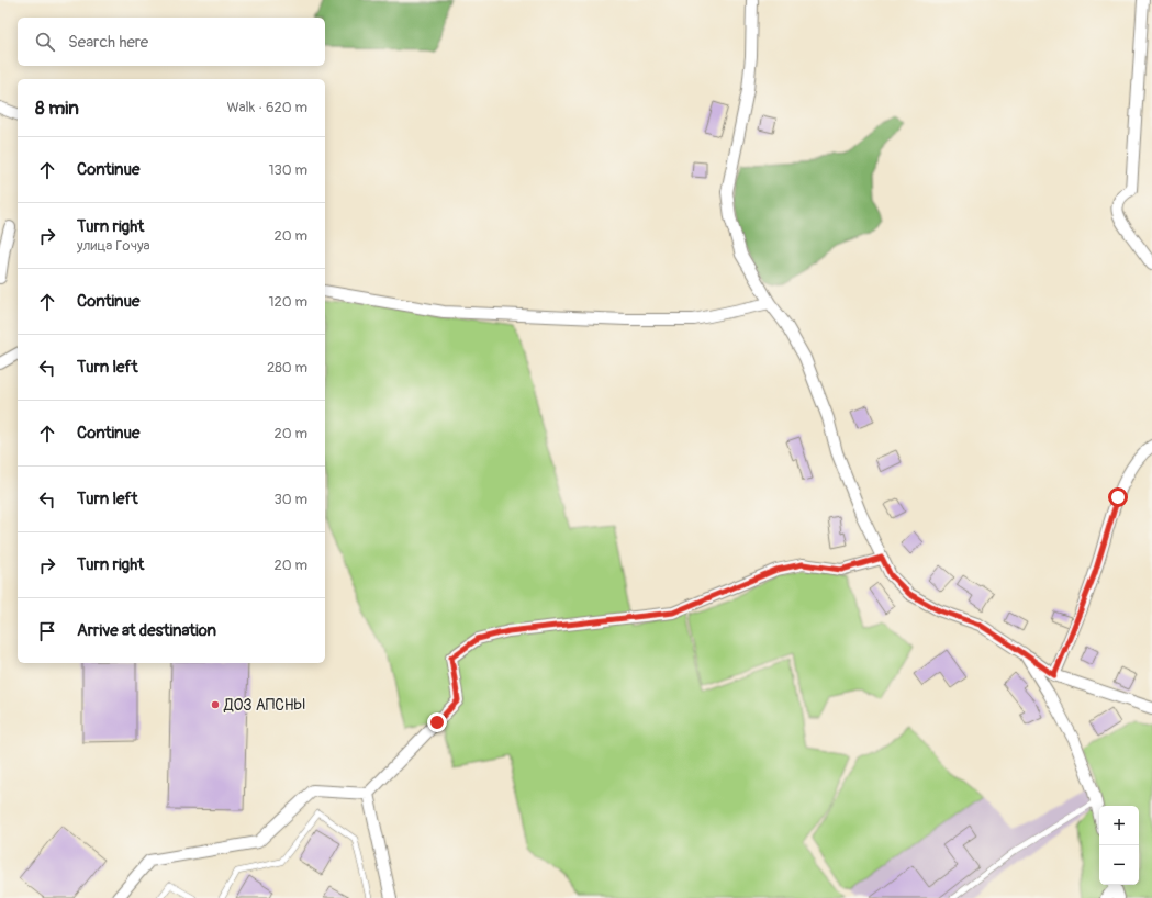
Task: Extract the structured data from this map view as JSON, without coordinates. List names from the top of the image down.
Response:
{
  "places": ["ДОЗ АПСНЫ"],
  "page": {
    "search": "Search here",
    "heading": ["8 min", "Walk · 620 m"],
    "list": [
      ["Continue", "130 m"],
      ["Turn right", "улица Гочуа", "20 m"],
      ["Continue", "120 m"],
      ["Turn left", "280 m"],
      ["Continue", "20 m"],
      ["Turn left", "30 m"],
      ["Turn right", "20 m"],
      "Arrive at destination"
    ],
    "map_buttons": ["+", "−"]
  }
}
